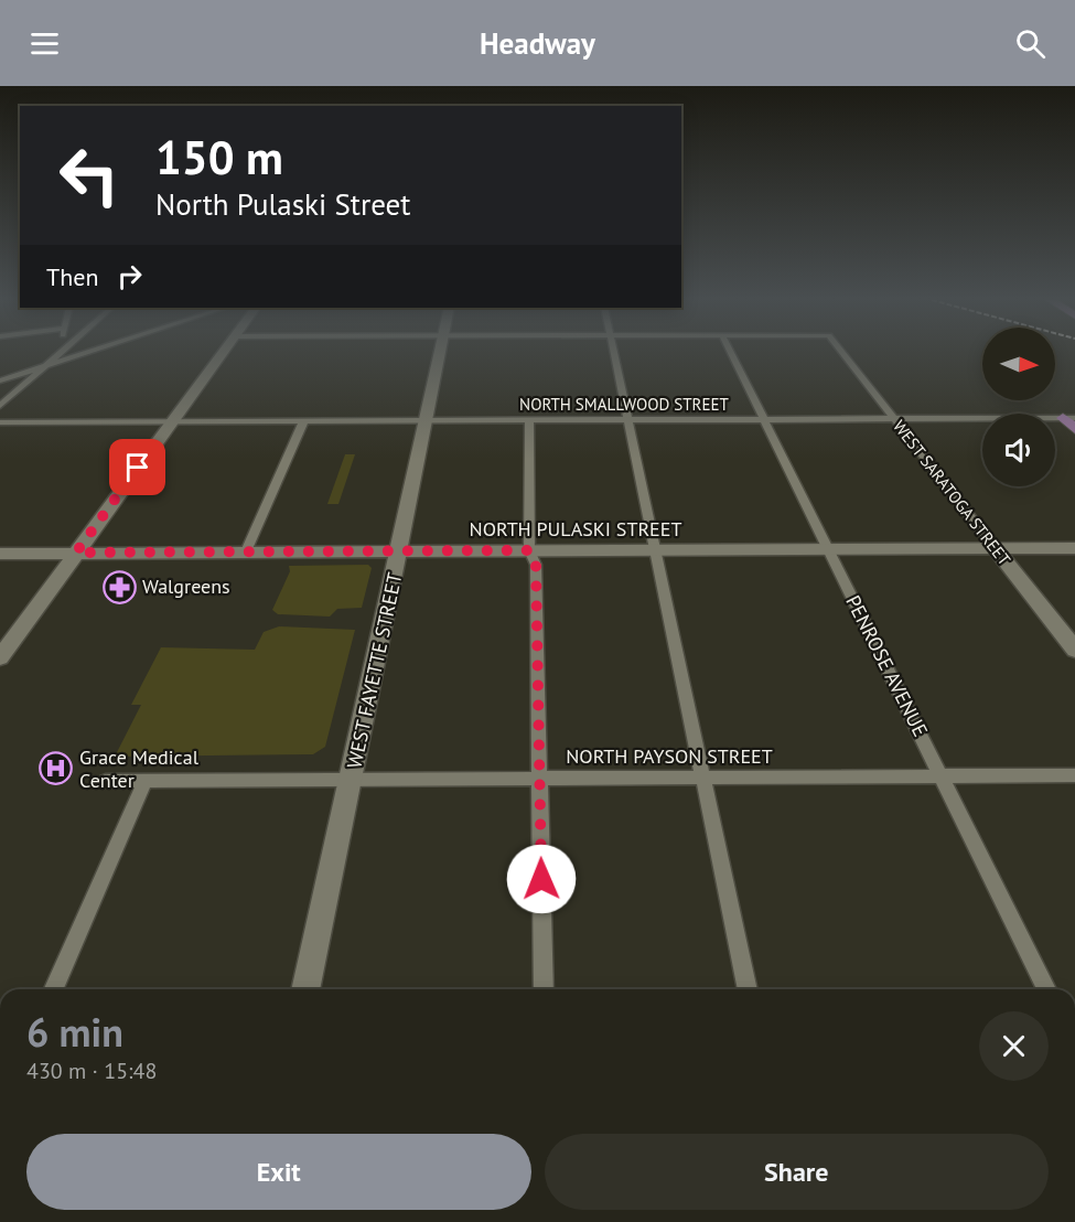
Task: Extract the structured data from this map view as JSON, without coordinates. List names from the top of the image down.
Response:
{
  "streets": {
    "street": [
      "NORTH SMALLWOOD STREET",
      "WEST SARATOGA STREET",
      "NORTH PULASKI STREET",
      "PENROSE AVENUE",
      "WEST FAYETTE STREET",
      "NORTH PAYSON STREET"
    ]
  },
  "crossings": [
    ["NORTH SMALLWOOD STREET", "WEST SARATOGA STREET"],
    ["NORTH SMALLWOOD STREET", "PENROSE AVENUE"],
    ["NORTH SMALLWOOD STREET", "WEST FAYETTE STREET"],
    ["WEST SARATOGA STREET", "NORTH PULASKI STREET"],
    ["NORTH PULASKI STREET", "PENROSE AVENUE"],
    ["NORTH PULASKI STREET", "WEST FAYETTE STREET"],
    ["PENROSE AVENUE", "NORTH PAYSON STREET"],
    ["WEST FAYETTE STREET", "NORTH PAYSON STREET"]
  ],
  "places": {
    "pharmacy": ["Walgreens"],
    "hospital": ["Grace Medical Center"]
  },
  "north": "right",
  "page": {
    "header": "Headway",
    "turn": ["150 m", "North Pulaski Street"],
    "then": "Then",
    "heading": ["6 min", "430 m · 15:48"],
    "buttons": ["Exit", "Share"]
  }
}
